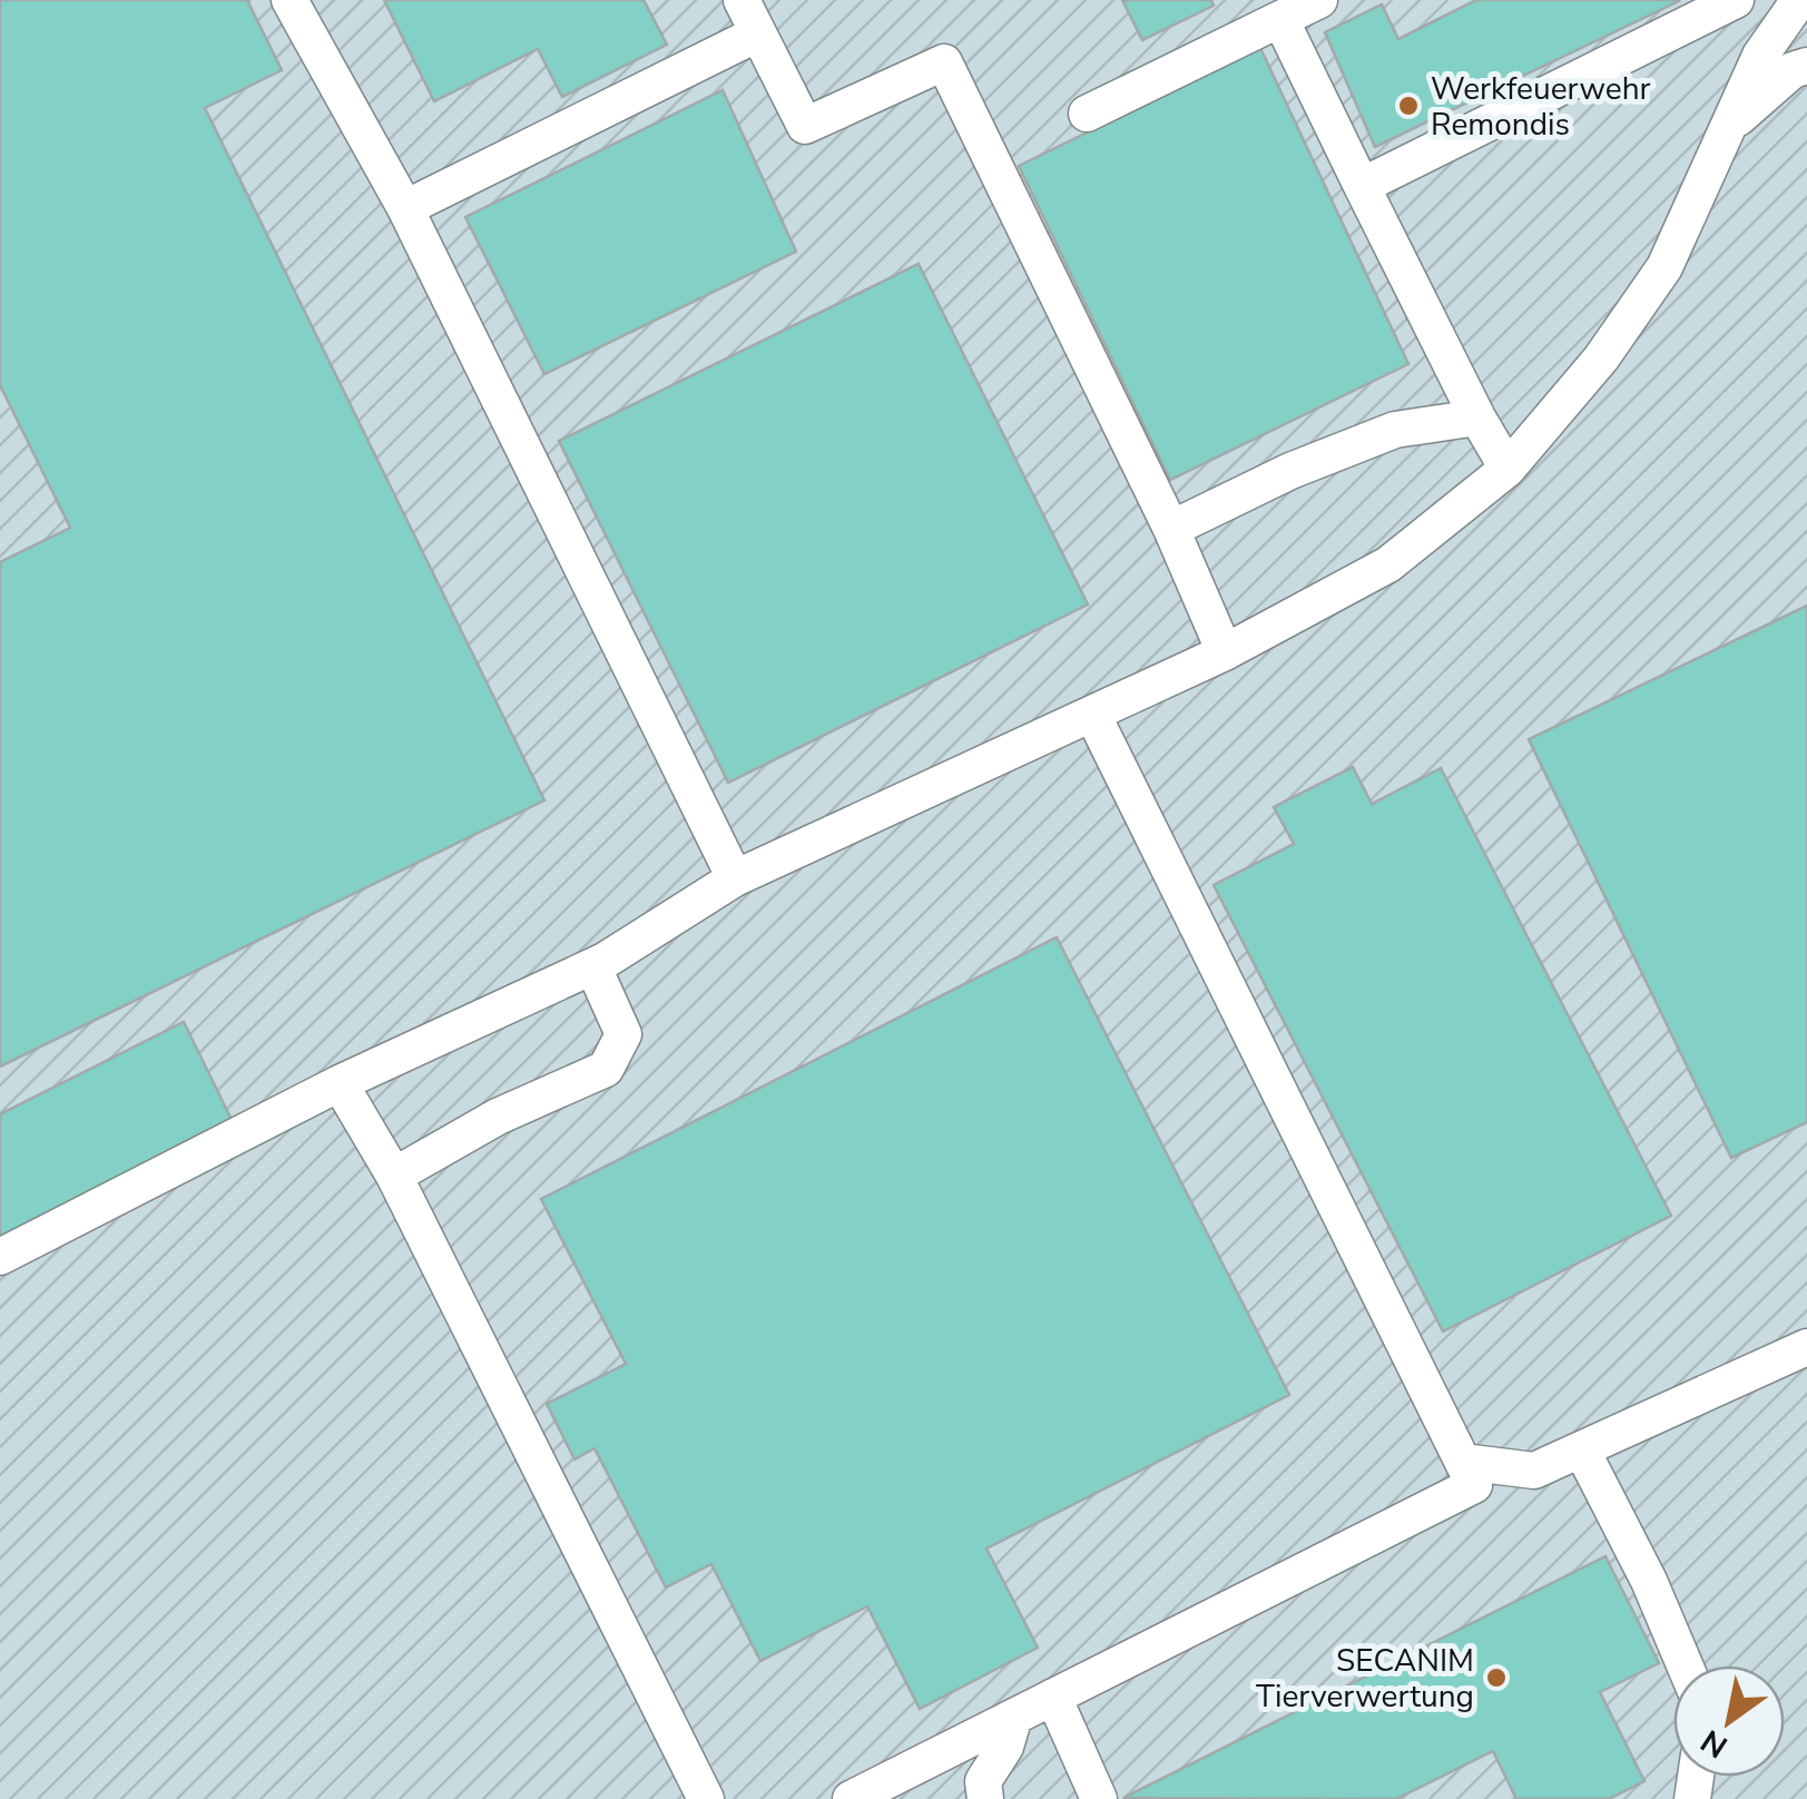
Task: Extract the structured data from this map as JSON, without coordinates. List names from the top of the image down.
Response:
{
  "places": ["Werkfeuerwehr Remondis", "SECANIM Tierverwertung"],
  "north": "bottom left"
}
